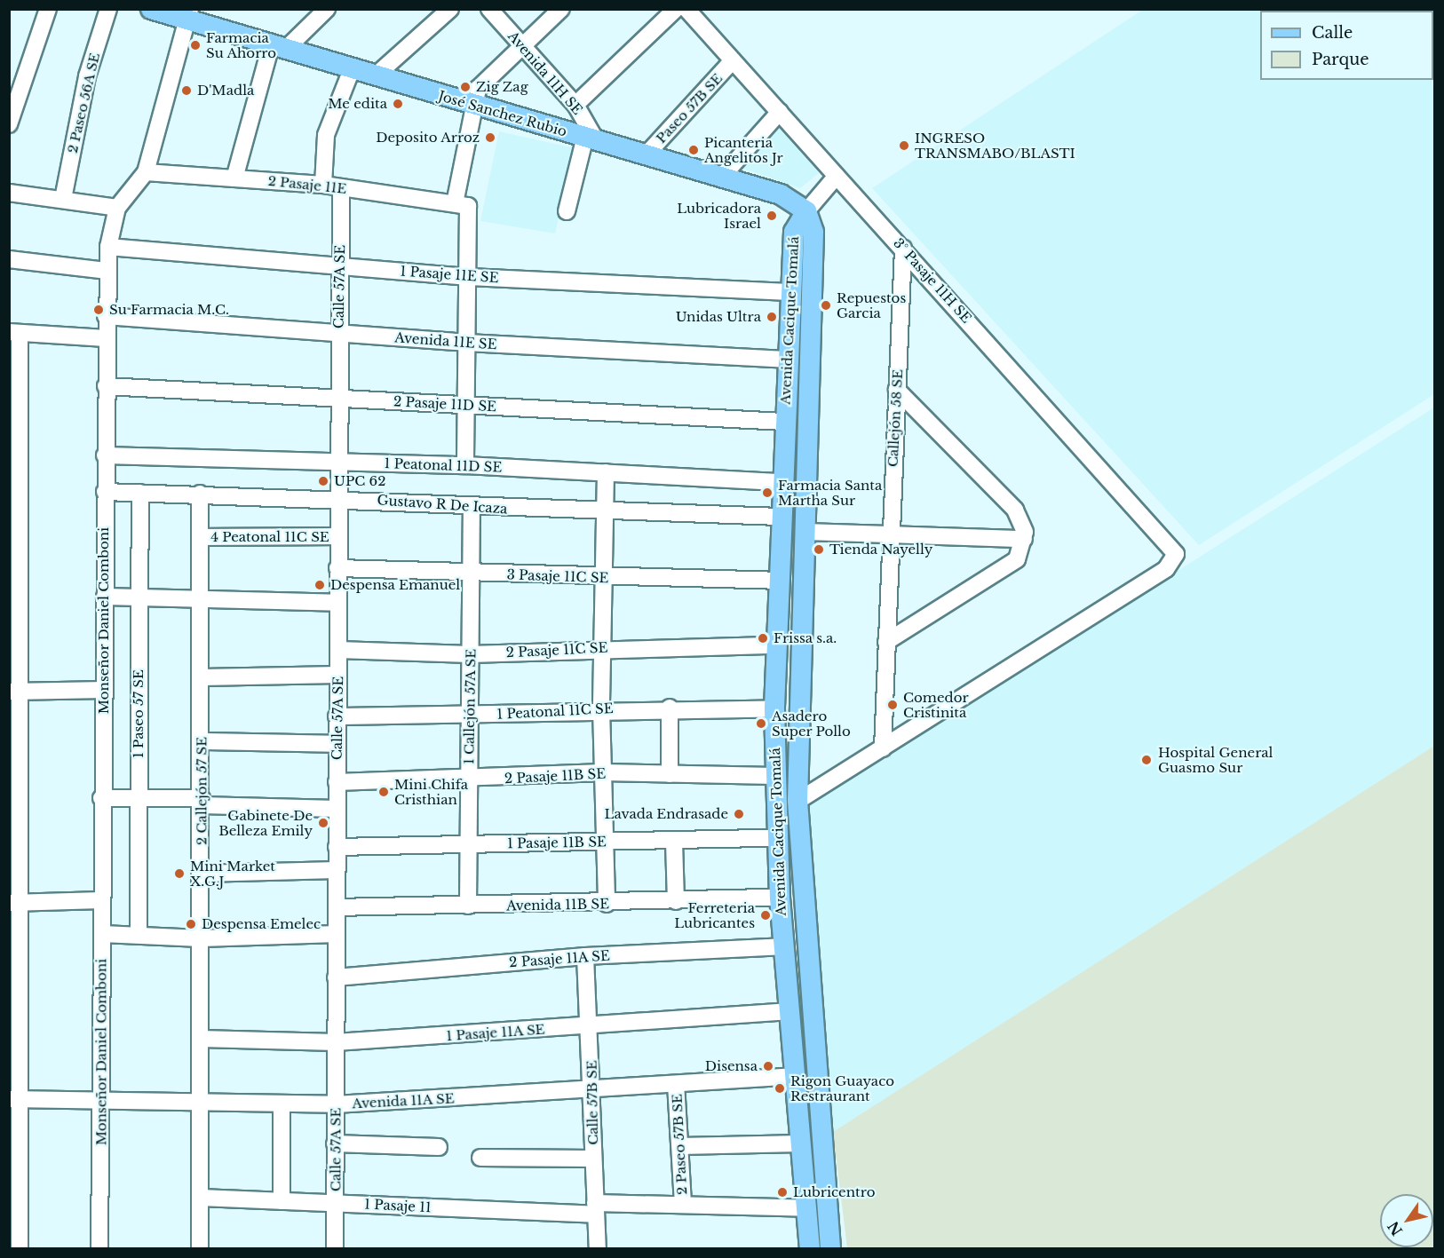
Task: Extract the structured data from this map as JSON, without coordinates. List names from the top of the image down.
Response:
{
  "streets": {
    "main road": ["José Sanchez Rubio", "Avenida Cacique Tomalá"],
    "street": [
      "Avenida 11H SE",
      "2 Paseo 56A SE",
      "Paseo 57B SE",
      "2 Pasaje 11E",
      "1 Pasaje 11E SE",
      "3° Pasaje 11H SE",
      "Calle 57A SE",
      "Avenida 11E SE",
      "2 Pasaje 11D SE",
      "Callejón 58 SE",
      "1 Peatonal 11D SE",
      "Gustavo R De Icaza",
      "4 Peatonal 11C SE",
      "3 Pasaje 11C SE",
      "Monseñor Daniel Comboni",
      "2 Pasaje 11C SE",
      "1 Callejón 57A SE",
      "1 Peatonal 11C SE",
      "1 Paseo 57 SE",
      "2 Pasaje 11B SE",
      "2 Callejón 57 SE",
      "1 Pasaje 11B SE",
      "Avenida 11B SE",
      "2 Pasaje 11A SE",
      "1 Pasaje 11A SE",
      "Avenida 11A SE",
      "Calle 57B SE",
      "2 Paseo 57B SE",
      "1 Pasaje 11"
    ]
  },
  "crossings": [
    ["Avenida 11H SE", "José Sanchez Rubio"],
    ["Paseo 57B SE", "José Sanchez Rubio"],
    ["Paseo 57B SE", "3° Pasaje 11H SE"],
    ["José Sanchez Rubio", "Avenida Cacique Tomalá"],
    ["José Sanchez Rubio", "Monseñor Daniel Comboni"],
    ["2 Pasaje 11E", "Calle 57A SE"],
    ["2 Pasaje 11E", "Monseñor Daniel Comboni"],
    ["1 Pasaje 11E SE", "Calle 57A SE"],
    ["1 Pasaje 11E SE", "Avenida Cacique Tomalá"],
    ["1 Pasaje 11E SE", "Monseñor Daniel Comboni"],
    ["3° Pasaje 11H SE", "Callejón 58 SE"],
    ["Calle 57A SE", "Avenida 11E SE"],
    ["Calle 57A SE", "2 Pasaje 11D SE"],
    ["Calle 57A SE", "1 Peatonal 11D SE"],
    ["Calle 57A SE", "Gustavo R De Icaza"],
    ["Calle 57A SE", "4 Peatonal 11C SE"],
    ["Calle 57A SE", "3 Pasaje 11C SE"],
    ["Calle 57A SE", "2 Pasaje 11C SE"],
    ["Calle 57A SE", "1 Peatonal 11C SE"],
    ["Calle 57A SE", "2 Pasaje 11B SE"],
    ["Calle 57A SE", "1 Pasaje 11B SE"],
    ["Calle 57A SE", "Avenida 11B SE"],
    ["Calle 57A SE", "2 Pasaje 11A SE"],
    ["Calle 57A SE", "1 Pasaje 11A SE"],
    ["Calle 57A SE", "Avenida 11A SE"],
    ["Calle 57A SE", "1 Pasaje 11"],
    ["Avenida Cacique Tomalá", "Avenida 11E SE"],
    ["Avenida Cacique Tomalá", "2 Pasaje 11D SE"],
    ["Avenida Cacique Tomalá", "1 Peatonal 11D SE"],
    ["Avenida Cacique Tomalá", "Gustavo R De Icaza"],
    ["Avenida Cacique Tomalá", "3 Pasaje 11C SE"],
    ["Avenida Cacique Tomalá", "2 Pasaje 11C SE"],
    ["Avenida Cacique Tomalá", "1 Peatonal 11C SE"],
    ["Avenida Cacique Tomalá", "2 Pasaje 11B SE"],
    ["Avenida Cacique Tomalá", "1 Pasaje 11B SE"],
    ["Avenida Cacique Tomalá", "Avenida 11B SE"],
    ["Avenida Cacique Tomalá", "2 Pasaje 11A SE"],
    ["Avenida Cacique Tomalá", "1 Pasaje 11A SE"],
    ["Avenida Cacique Tomalá", "Avenida 11A SE"],
    ["Avenida Cacique Tomalá", "1 Pasaje 11"],
    ["Avenida 11E SE", "Monseñor Daniel Comboni"],
    ["2 Pasaje 11D SE", "Monseñor Daniel Comboni"],
    ["1 Peatonal 11D SE", "Monseñor Daniel Comboni"],
    ["Gustavo R De Icaza", "Monseñor Daniel Comboni"],
    ["Gustavo R De Icaza", "1 Callejón 57A SE"],
    ["Gustavo R De Icaza", "1 Paseo 57 SE"],
    ["Gustavo R De Icaza", "2 Callejón 57 SE"],
    ["4 Peatonal 11C SE", "2 Callejón 57 SE"],
    ["3 Pasaje 11C SE", "1 Callejón 57A SE"],
    ["Monseñor Daniel Comboni", "Avenida 11A SE"],
    ["2 Pasaje 11C SE", "1 Callejón 57A SE"],
    ["1 Callejón 57A SE", "1 Peatonal 11C SE"],
    ["1 Callejón 57A SE", "2 Pasaje 11B SE"],
    ["1 Callejón 57A SE", "1 Pasaje 11B SE"],
    ["1 Callejón 57A SE", "Avenida 11B SE"],
    ["2 Callejón 57 SE", "1 Pasaje 11A SE"],
    ["2 Callejón 57 SE", "Avenida 11A SE"],
    ["2 Callejón 57 SE", "1 Pasaje 11"],
    ["2 Pasaje 11A SE", "Calle 57B SE"],
    ["1 Pasaje 11A SE", "Calle 57B SE"],
    ["Avenida 11A SE", "Calle 57B SE"],
    ["Avenida 11A SE", "2 Paseo 57B SE"],
    ["Calle 57B SE", "1 Pasaje 11"],
    ["2 Paseo 57B SE", "1 Pasaje 11"]
  ],
  "places": [
    "Farmacia Su Ahorro",
    "Zig Zag",
    "D'Madla",
    "Me edita",
    "Deposito Arroz",
    "INGRESO TRANSMABO/BLASTI",
    "Picanteria Angelitos Jr",
    "Lubricadora Israel",
    "Repuestos Garcia",
    "Su Farmacia M.C.",
    "Unidas Ultra",
    "UPC 62",
    "Farmacia Santa Martha Sur",
    "Tienda Nayelly",
    "Despensa Emanuel",
    "Frissa s.a.",
    "Comedor Cristinita",
    "Asadero Super Pollo",
    "Hospital General Guasmo Sur",
    "Mini Chifa Cristhian",
    "Lavada Endrasade",
    "Gabinete De Belleza Emily",
    "Mini Market X.G.J",
    "Ferreteria Lubricantes",
    "Despensa Emelec",
    "Disensa",
    "Rigon Guayaco Restraurant",
    "Lubricentro"
  ],
  "legend": ["Calle", "Parque"],
  "north": "bottom left"
}
